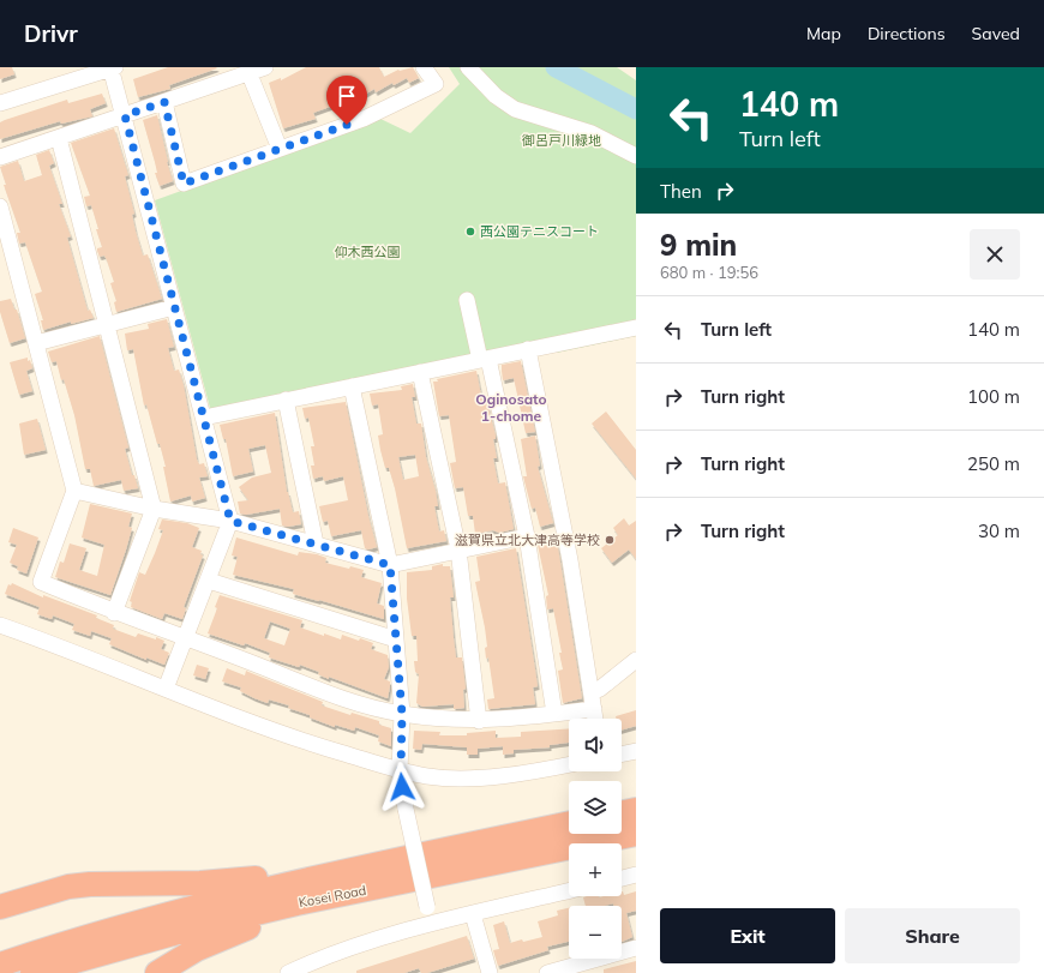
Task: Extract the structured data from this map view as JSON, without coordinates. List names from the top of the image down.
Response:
{
  "streets": {
    "highway": ["Kosei Road"]
  },
  "districts": ["Oginosato 1-chome"],
  "parks": ["御呂戸川緑地", "仰木西公園"],
  "places": ["西公園テニスコート", "滋賀県立北大津高等学校"],
  "page": {
    "header": "Drivr",
    "nav": ["Map", "Directions", "Saved"],
    "turn": ["140 m", "Turn left"],
    "then": "Then",
    "heading": ["9 min", "680 m · 19:56"],
    "list": [
      {
        "name": "Turn left",
        "value": "140 m"
      },
      {
        "name": "Turn right",
        "value": "100 m"
      },
      {
        "name": "Turn right",
        "value": "250 m"
      },
      {
        "name": "Turn right",
        "value": "30 m"
      }
    ],
    "map_buttons": ["+", "−"],
    "buttons": ["Exit", "Share"]
  }
}
